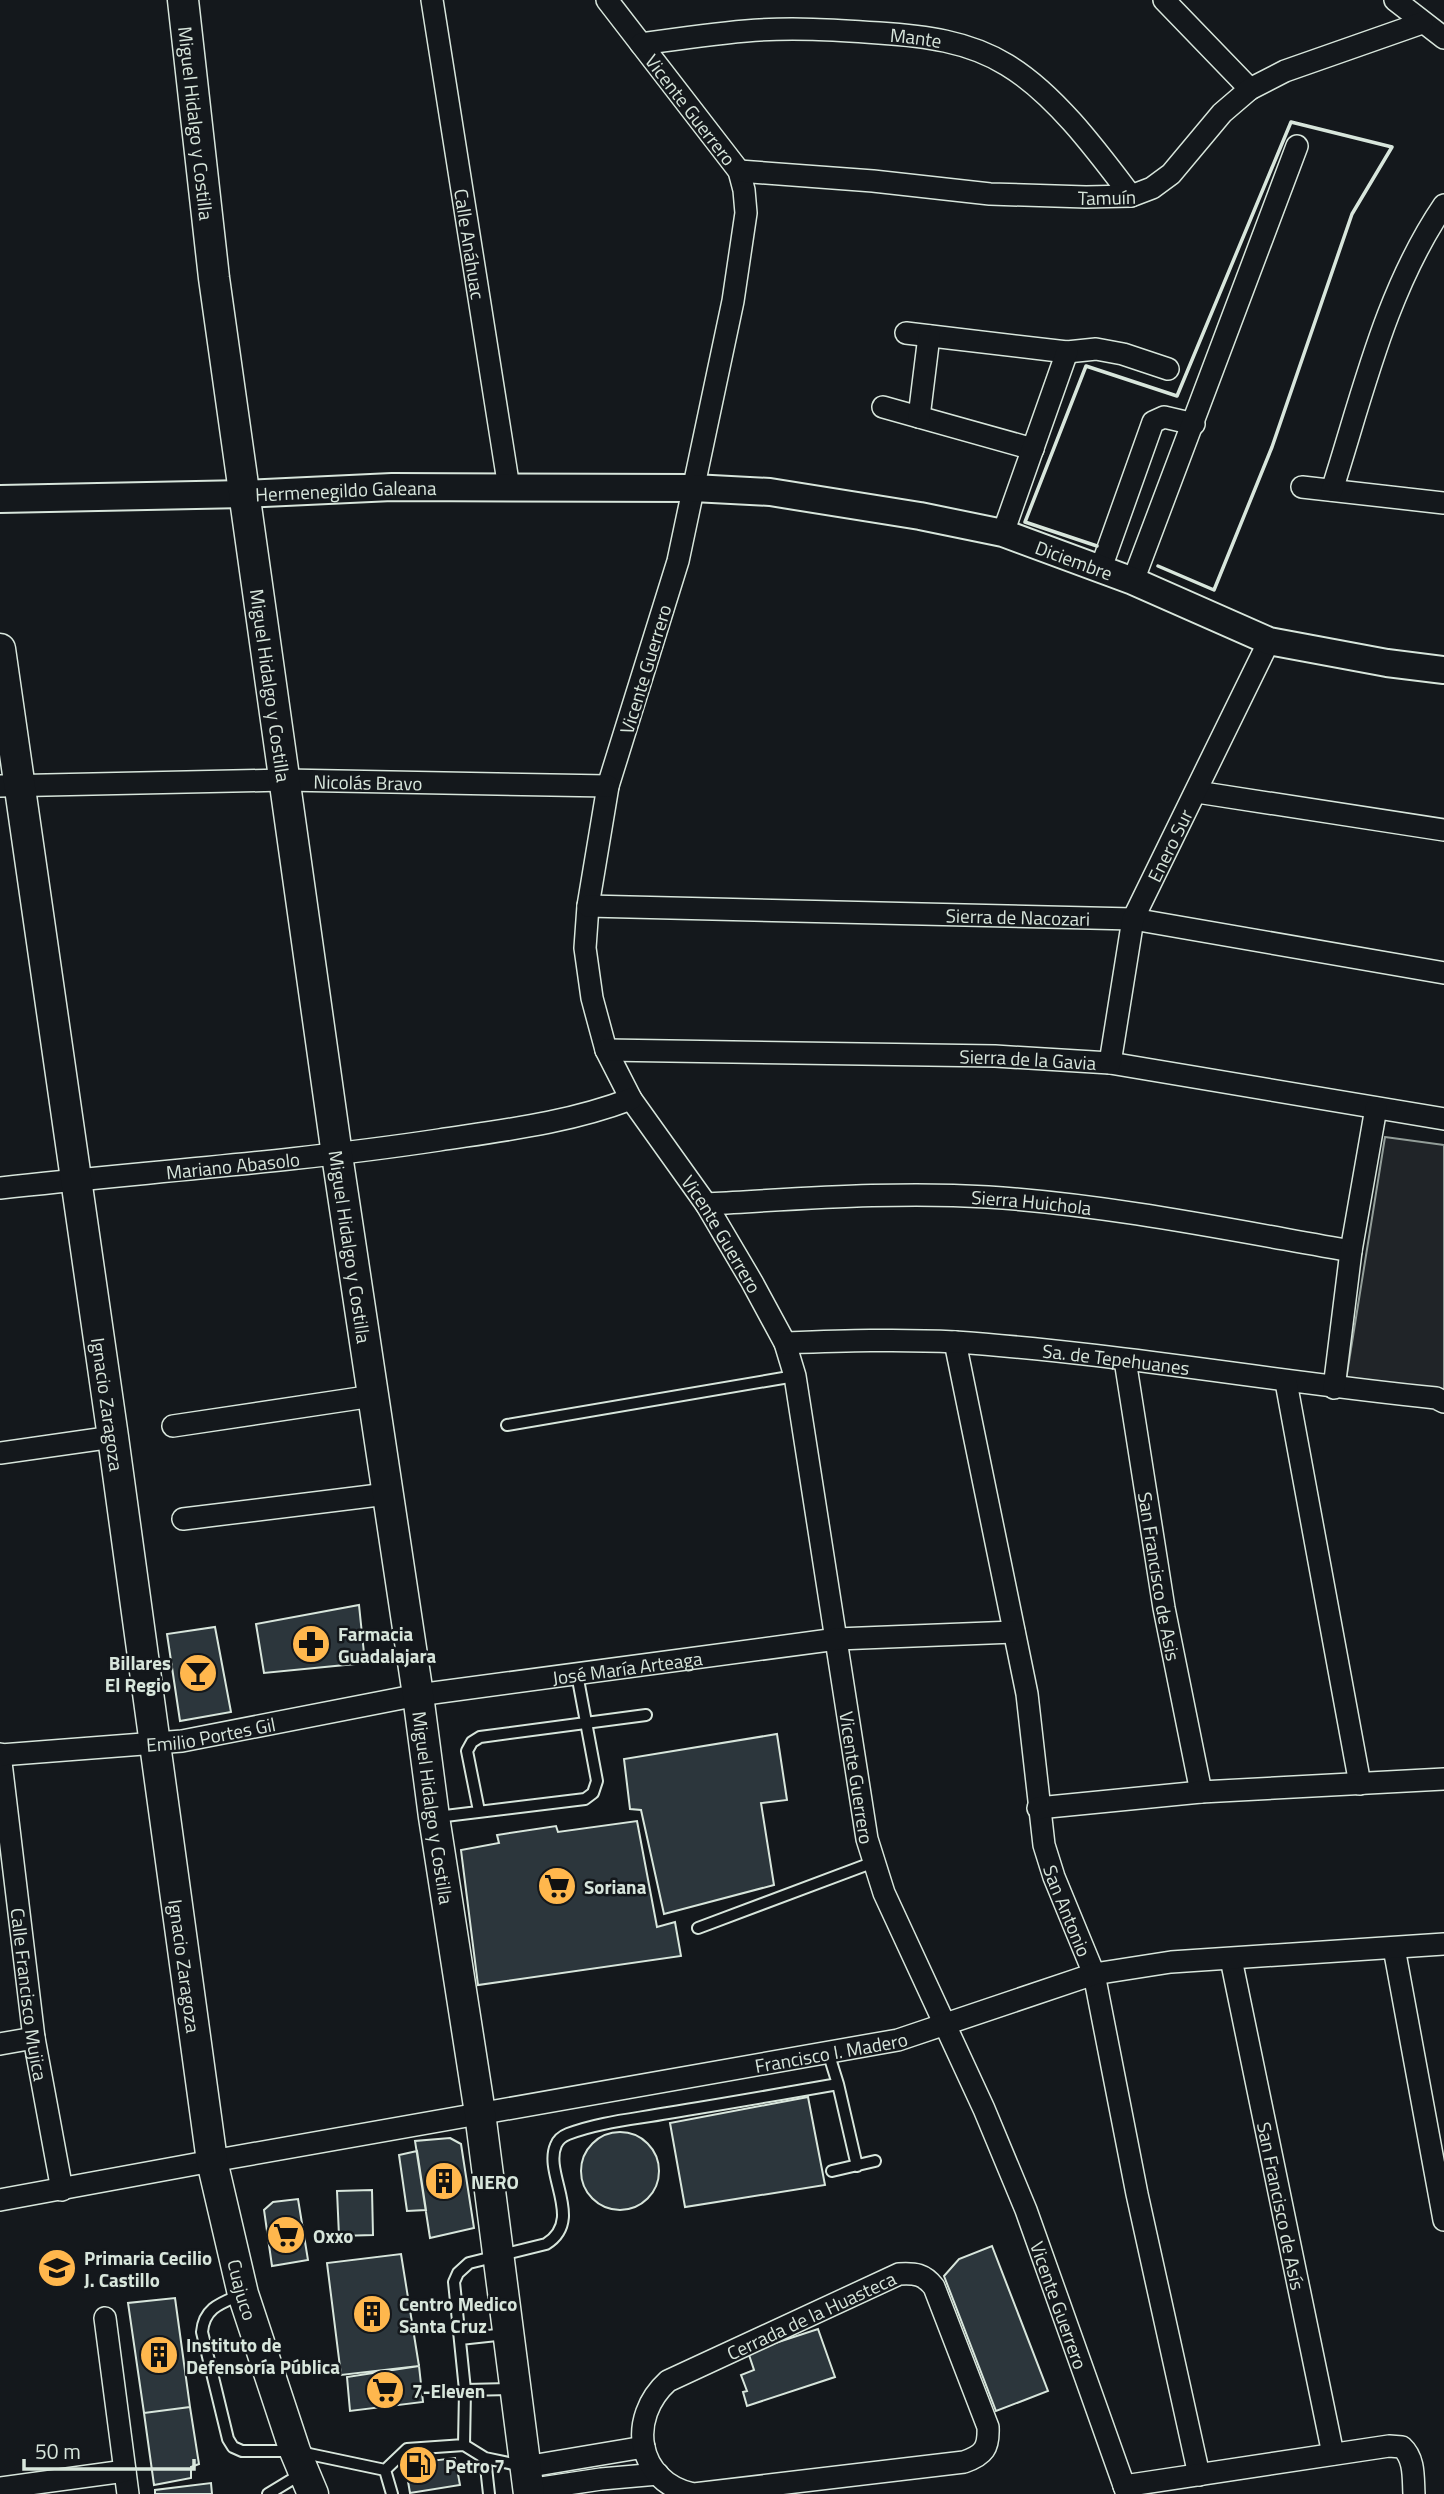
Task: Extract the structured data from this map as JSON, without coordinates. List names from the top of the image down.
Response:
{
  "streets": {
    "main road": ["Miguel Hidalgo y Costilla", "Ignacio Zaragoza", "Cuajuco"],
    "street": [
      "Mante",
      "Vicente Guerrero",
      "Tamuín",
      "Calle Anáhuac",
      "Hermenegildo Galeana",
      "Diciembre",
      "Nicolás Bravo",
      "Enero Sur",
      "Sierra de Nacozari",
      "Sierra de la Gavia",
      "Mariano Abasolo",
      "Sierra Huichola",
      "Sa. de Tepehuanes",
      "San Francisco de Asis",
      "José María Arteaga",
      "Emilio Portes Gil",
      "San Antonio",
      "Calle Francisco Mujica",
      "Francisco I. Madero",
      "San Francisco de Asís",
      "Cerrada de la Huasteca"
    ]
  },
  "crossings": [
    ["Mante", "Vicente Guerrero"],
    ["Mante", "Tamuín"],
    ["Vicente Guerrero", "Tamuín"],
    ["Vicente Guerrero", "Hermenegildo Galeana"],
    ["Vicente Guerrero", "Diciembre"],
    ["Vicente Guerrero", "Nicolás Bravo"],
    ["Vicente Guerrero", "Sierra de Nacozari"],
    ["Vicente Guerrero", "Sierra de la Gavia"],
    ["Vicente Guerrero", "Mariano Abasolo"],
    ["Vicente Guerrero", "Sierra Huichola"],
    ["Vicente Guerrero", "Sa. de Tepehuanes"],
    ["Vicente Guerrero", "José María Arteaga"],
    ["Vicente Guerrero", "Francisco I. Madero"],
    ["Miguel Hidalgo y Costilla", "Hermenegildo Galeana"],
    ["Miguel Hidalgo y Costilla", "Nicolás Bravo"],
    ["Miguel Hidalgo y Costilla", "Mariano Abasolo"],
    ["Miguel Hidalgo y Costilla", "José María Arteaga"],
    ["Miguel Hidalgo y Costilla", "Emilio Portes Gil"],
    ["Miguel Hidalgo y Costilla", "Francisco I. Madero"],
    ["Calle Anáhuac", "Hermenegildo Galeana"],
    ["Hermenegildo Galeana", "Diciembre"],
    ["Diciembre", "Enero Sur"],
    ["Nicolás Bravo", "Ignacio Zaragoza"],
    ["Enero Sur", "Sierra de Nacozari"],
    ["Enero Sur", "Sierra de la Gavia"],
    ["Mariano Abasolo", "Ignacio Zaragoza"],
    ["Sa. de Tepehuanes", "San Francisco de Asis"],
    ["Sa. de Tepehuanes", "San Antonio"],
    ["Ignacio Zaragoza", "Emilio Portes Gil"],
    ["Ignacio Zaragoza", "Francisco I. Madero"],
    ["Ignacio Zaragoza", "Cuajuco"],
    ["José María Arteaga", "Emilio Portes Gil"],
    ["José María Arteaga", "San Antonio"],
    ["Emilio Portes Gil", "Calle Francisco Mujica"],
    ["San Antonio", "Francisco I. Madero"],
    ["Calle Francisco Mujica", "Francisco I. Madero"],
    ["Francisco I. Madero", "San Francisco de Asís"],
    ["Francisco I. Madero", "Cuajuco"]
  ],
  "places": {
    "pharmacy": ["Farmacia Guadalajara"],
    "bar": ["Billares El Regio"],
    "supermarket": ["Soriana", "Oxxo", "7-Eleven"],
    "building": ["NERO", "Centro Medico Santa Cruz", "Instituto de Defensoría Pública"],
    "school or university": ["Primaria Cecilio J. Castillo"],
    "fuel station": ["Petro 7"]
  },
  "scale_bar": "50 m"
}
